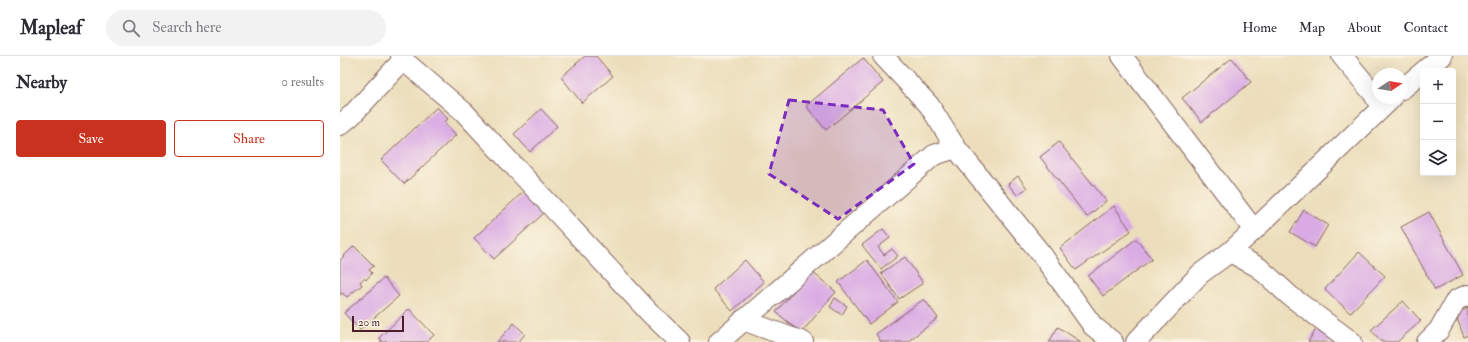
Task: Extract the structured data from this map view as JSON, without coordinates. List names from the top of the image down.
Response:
{
  "scale_bar": "20 m",
  "north": "right",
  "page": {
    "header": "Mapleaf",
    "search": "Search here",
    "nav": [
      "Home",
      "Map",
      "About",
      "Contact"
    ],
    "heading": ["Nearby", "0 results"],
    "map_buttons": ["+", "−"],
    "buttons": ["Save", "Share"],
    "scale": "20 m"
  }
}
